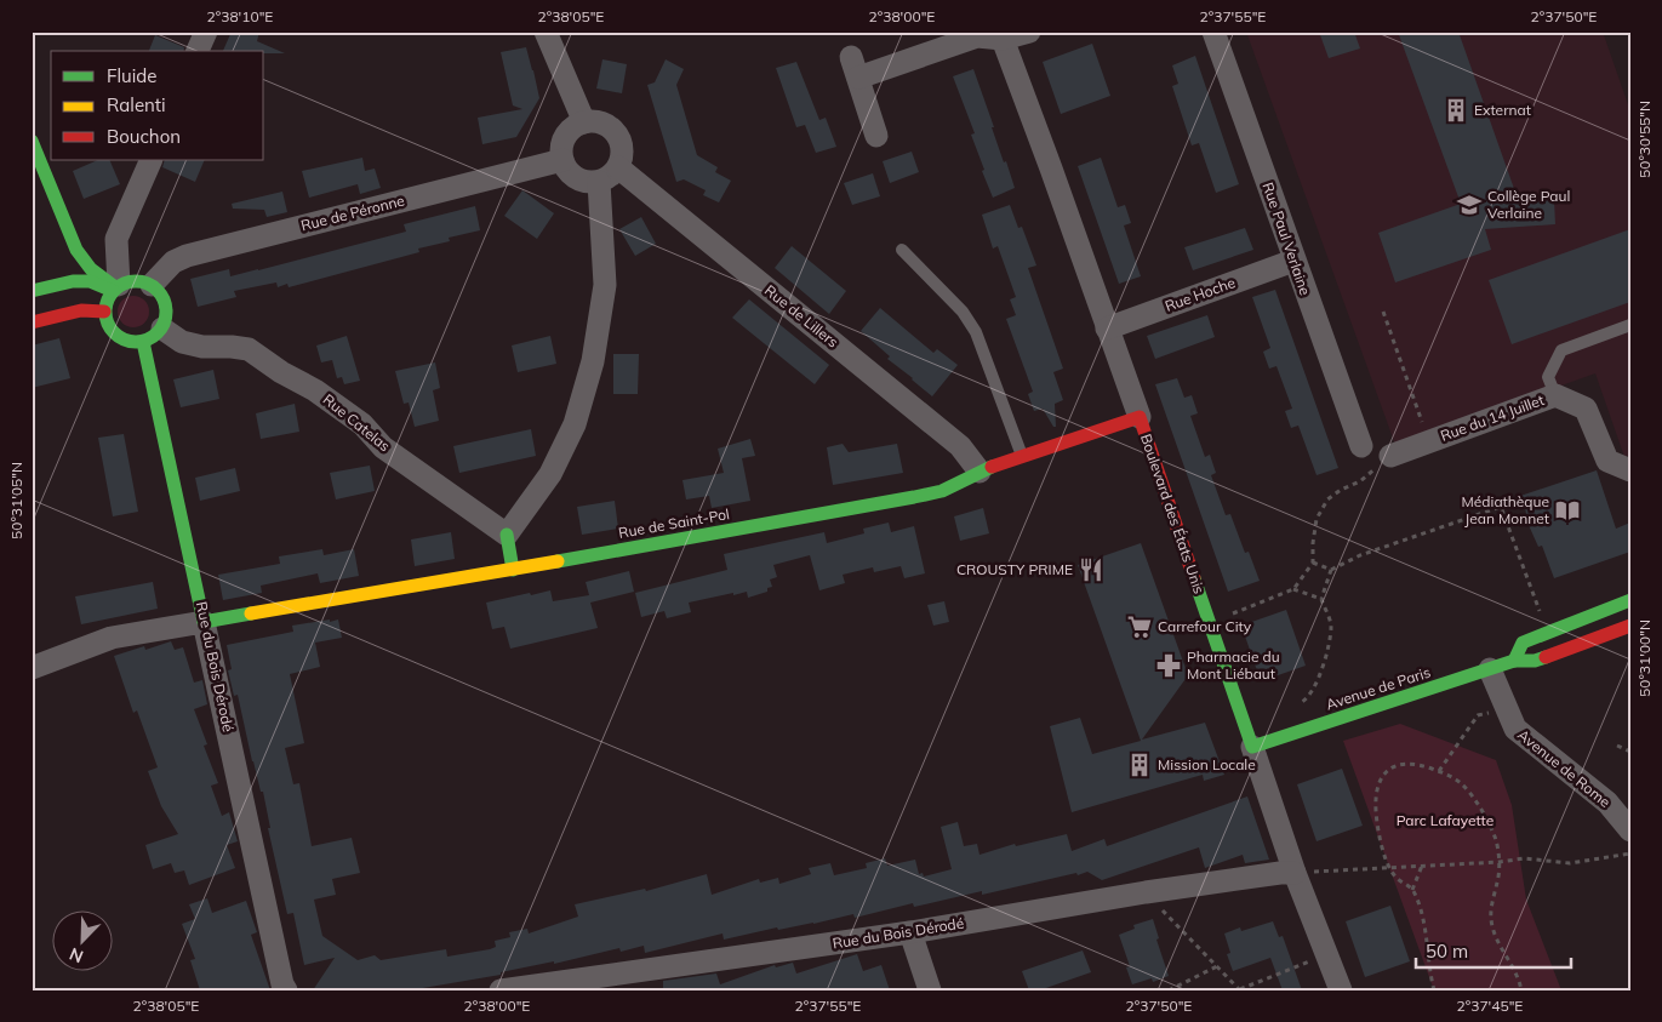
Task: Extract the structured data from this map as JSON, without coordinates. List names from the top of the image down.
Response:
{
  "streets": {
    "street": [
      "Rue de Péronne",
      "Rue Paul Verlaine",
      "Rue Hoche",
      "Rue de Lillers",
      "Rue du 14 Juillet",
      "Rue Catelas",
      "Boulevard des États Unis",
      "Rue de Saint-Pol",
      "Rue du Bois Dérodé",
      "Avenue de Paris",
      "Avenue de Rome"
    ]
  },
  "crossings": [
    ["Rue de Péronne", "Rue de Lillers"],
    ["Rue de Péronne", "Rue Catelas"],
    ["Rue de Péronne", "Rue du Bois Dérodé"],
    ["Rue Paul Verlaine", "Rue Hoche"],
    ["Rue Hoche", "Boulevard des États Unis"],
    ["Rue de Lillers", "Rue de Saint-Pol"],
    ["Rue Catelas", "Rue du Bois Dérodé"],
    ["Boulevard des États Unis", "Rue de Saint-Pol"],
    ["Boulevard des États Unis", "Rue du Bois Dérodé"],
    ["Boulevard des États Unis", "Avenue de Paris"],
    ["Rue de Saint-Pol", "Rue du Bois Dérodé"],
    ["Avenue de Paris", "Avenue de Rome"]
  ],
  "parks": ["Parc Lafayette"],
  "places": {
    "building": ["Externat", "Mission Locale"],
    "school or university": ["Collège Paul Verlaine"],
    "library": ["Médiathèque Jean Monnet"],
    "restaurant": ["CROUSTY PRIME"],
    "supermarket": ["Carrefour City"],
    "pharmacy": ["Pharmacie du Mont Liébaut"]
  },
  "legend": ["Fluide", "Ralenti", "Bouchon"],
  "scale_bar": "50 m",
  "north": "bottom left",
  "coordinates": [
    "2°38'10\"E",
    "2°38'05\"E",
    "2°38'00\"E",
    "2°37'55\"E",
    "2°37'50\"E",
    "50°30'55\"N",
    "50°31'05\"N",
    "50°31'00\"N",
    "2°37'45\"E"
  ]
}
